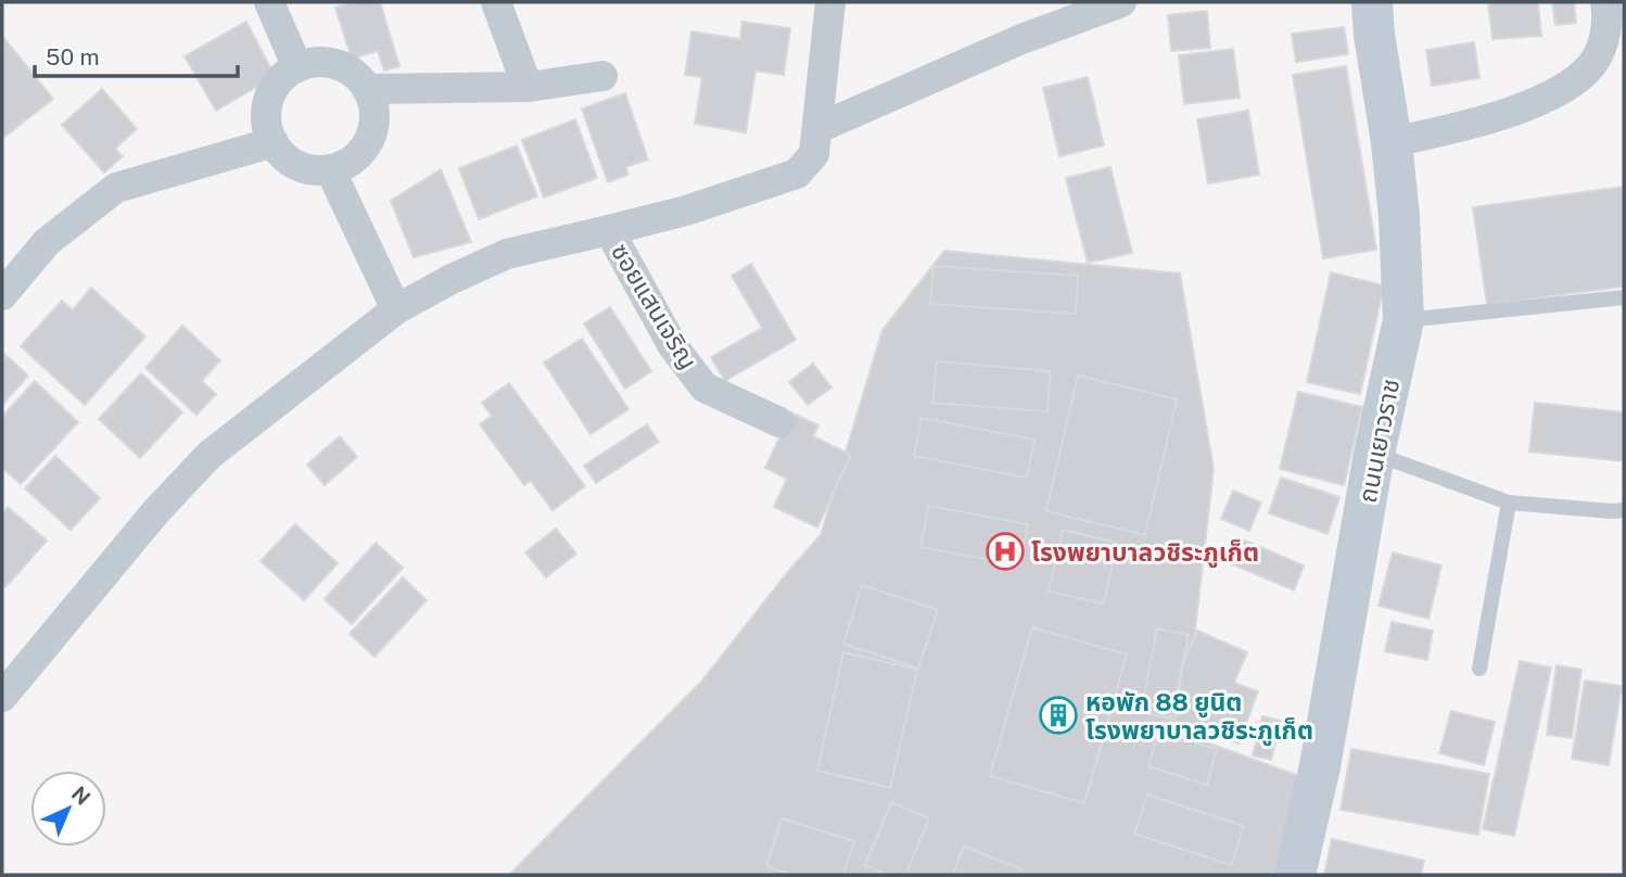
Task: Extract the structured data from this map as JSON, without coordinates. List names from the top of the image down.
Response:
{
  "streets": {
    "main road": ["ถนนเยาวราช"],
    "street": ["ซอยแสนเจริญ"]
  },
  "places": {
    "hospital": ["โรงพยาบาลวชิระภูเก็ต"],
    "building": ["หอพัก 88 ยูนิต โรงพยาบาลวชิระภูเก็ต"]
  },
  "scale_bar": "50 m",
  "north": "top right"
}
